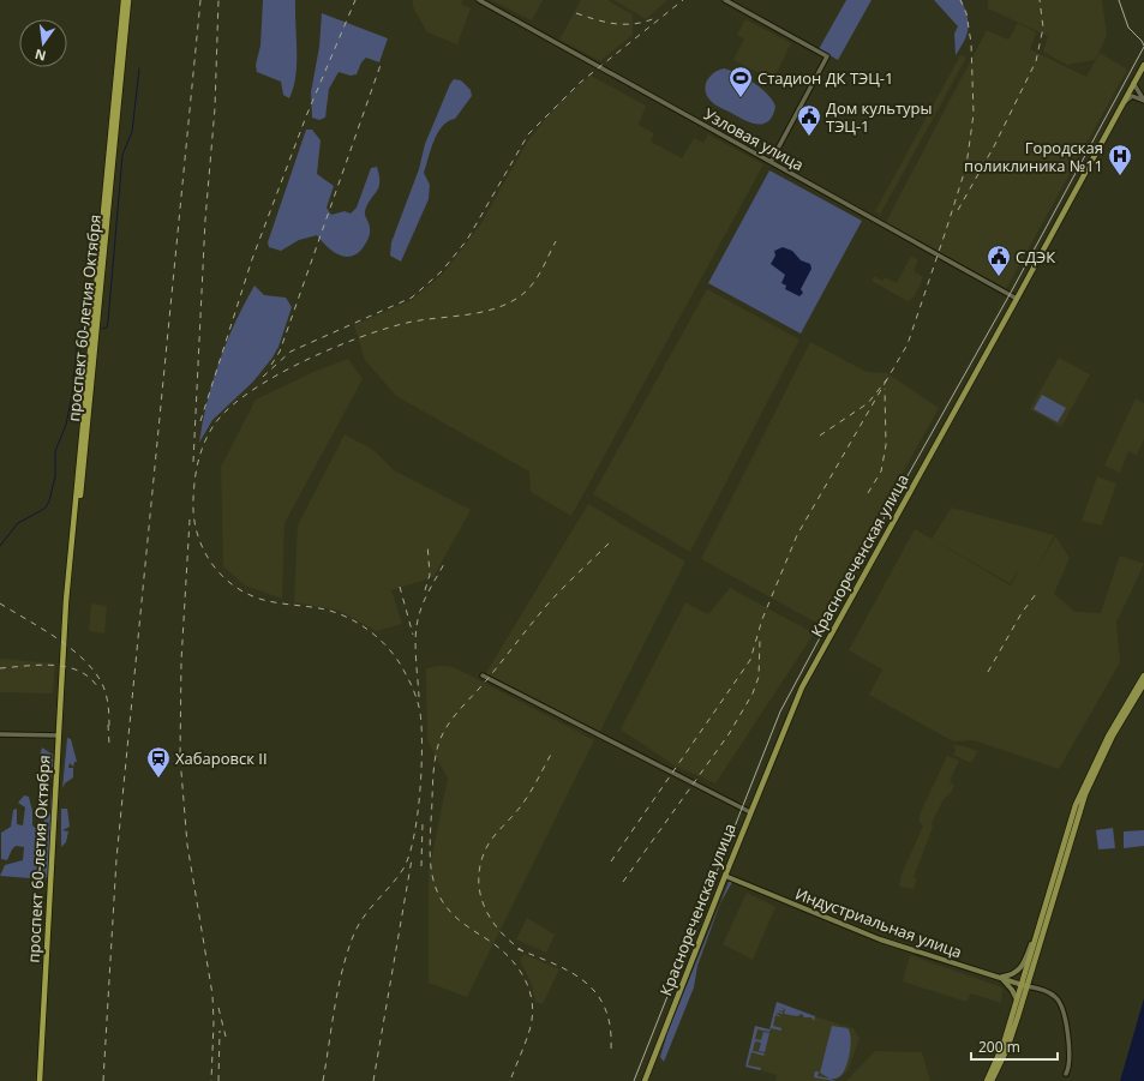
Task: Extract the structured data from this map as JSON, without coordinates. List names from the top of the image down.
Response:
{
  "streets": {
    "highway": ["проспект 60-летия Октября"],
    "main road": ["Краснореченская улица", "Индустриальная улица"],
    "street": ["Узловая улица"]
  },
  "crossings": [
    ["Узловая улица", "Краснореченская улица"],
    ["Краснореченская улица", "Индустриальная улица"]
  ],
  "places": {
    "sports": ["Стадион ДК ТЭЦ-1"],
    "public building": ["Дом культуры ТЭЦ-1", "СДЭК"],
    "hospital": ["Городская поликлиника №11"],
    "station": ["Хабаровск II"]
  },
  "scale_bar": "200 m",
  "north": "bottom"
}
